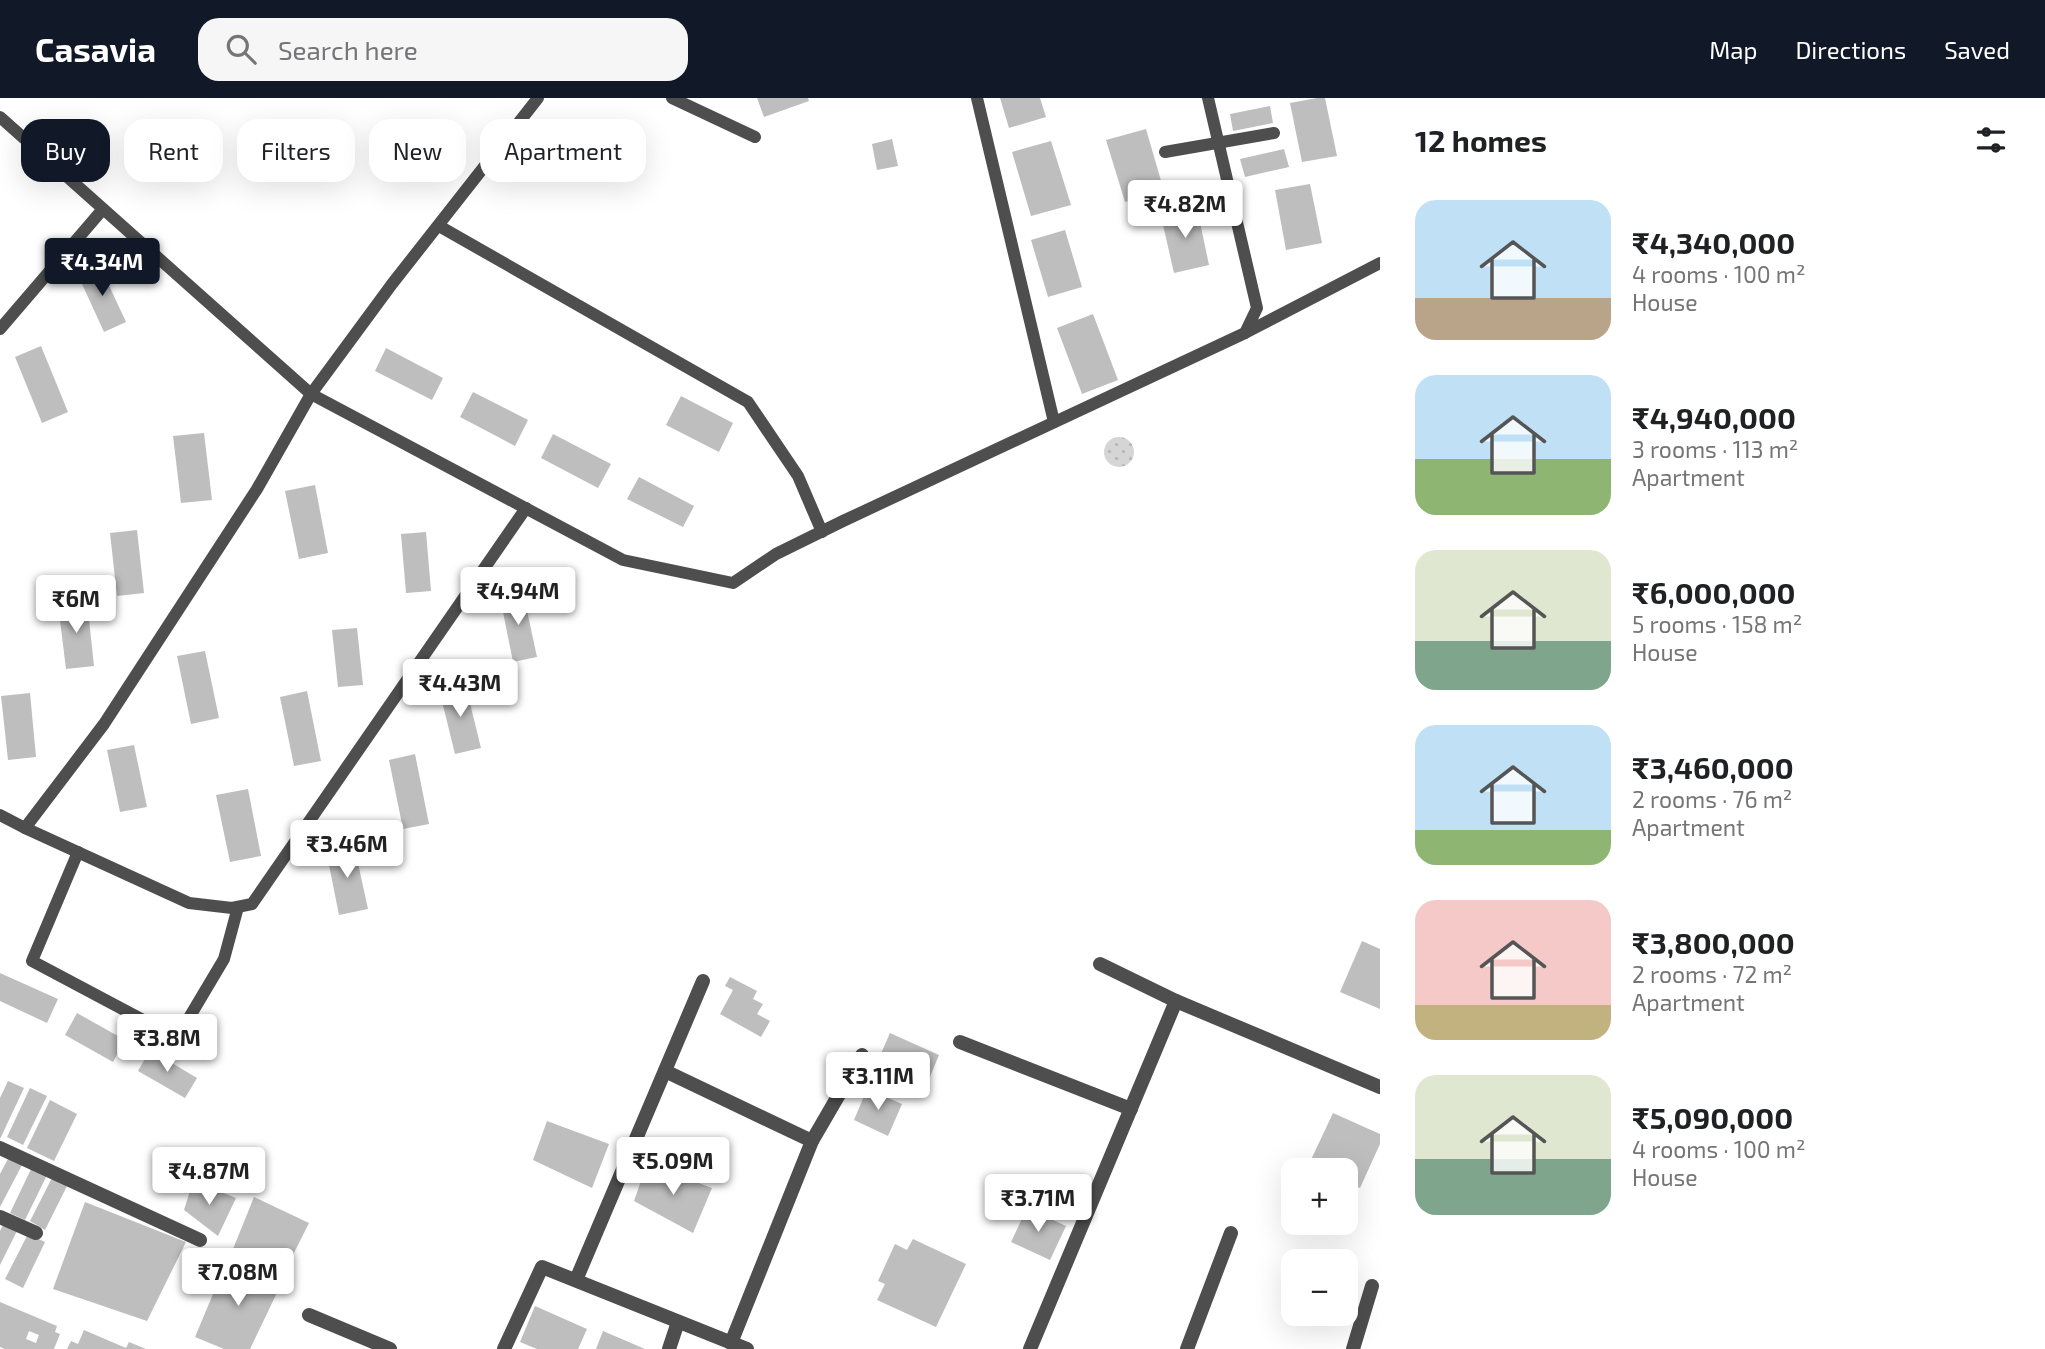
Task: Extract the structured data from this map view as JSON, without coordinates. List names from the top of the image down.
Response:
{
  "page": {
    "header": "Casavia",
    "search": "Search here",
    "nav": ["Map", "Directions", "Saved"],
    "heading": "12 homes",
    "chip": [
      "Buy",
      "Rent",
      "Filters",
      "New",
      "Apartment"
    ],
    "price": [
      "₹4.82M",
      "₹4.34M",
      "₹4.94M",
      "₹6M",
      "₹4.43M",
      "₹3.46M",
      "₹3.8M",
      "₹3.11M",
      "₹5.09M",
      "₹4.87M",
      "₹3.71M",
      "₹7.08M"
    ],
    "list": [
      {
        "name": "₹4,340,000",
        "note": "4 rooms · 100 m² · House"
      },
      {
        "name": "₹4,940,000",
        "note": "3 rooms · 113 m² · Apartment"
      },
      {
        "name": "₹6,000,000",
        "note": "5 rooms · 158 m² · House"
      },
      {
        "name": "₹3,460,000",
        "note": "2 rooms · 76 m² · Apartment"
      },
      {
        "name": "₹3,800,000",
        "note": "2 rooms · 72 m² · Apartment"
      },
      {
        "name": "₹5,090,000",
        "note": "4 rooms · 100 m² · House"
      }
    ],
    "map_buttons": ["+", "−"]
  }
}
